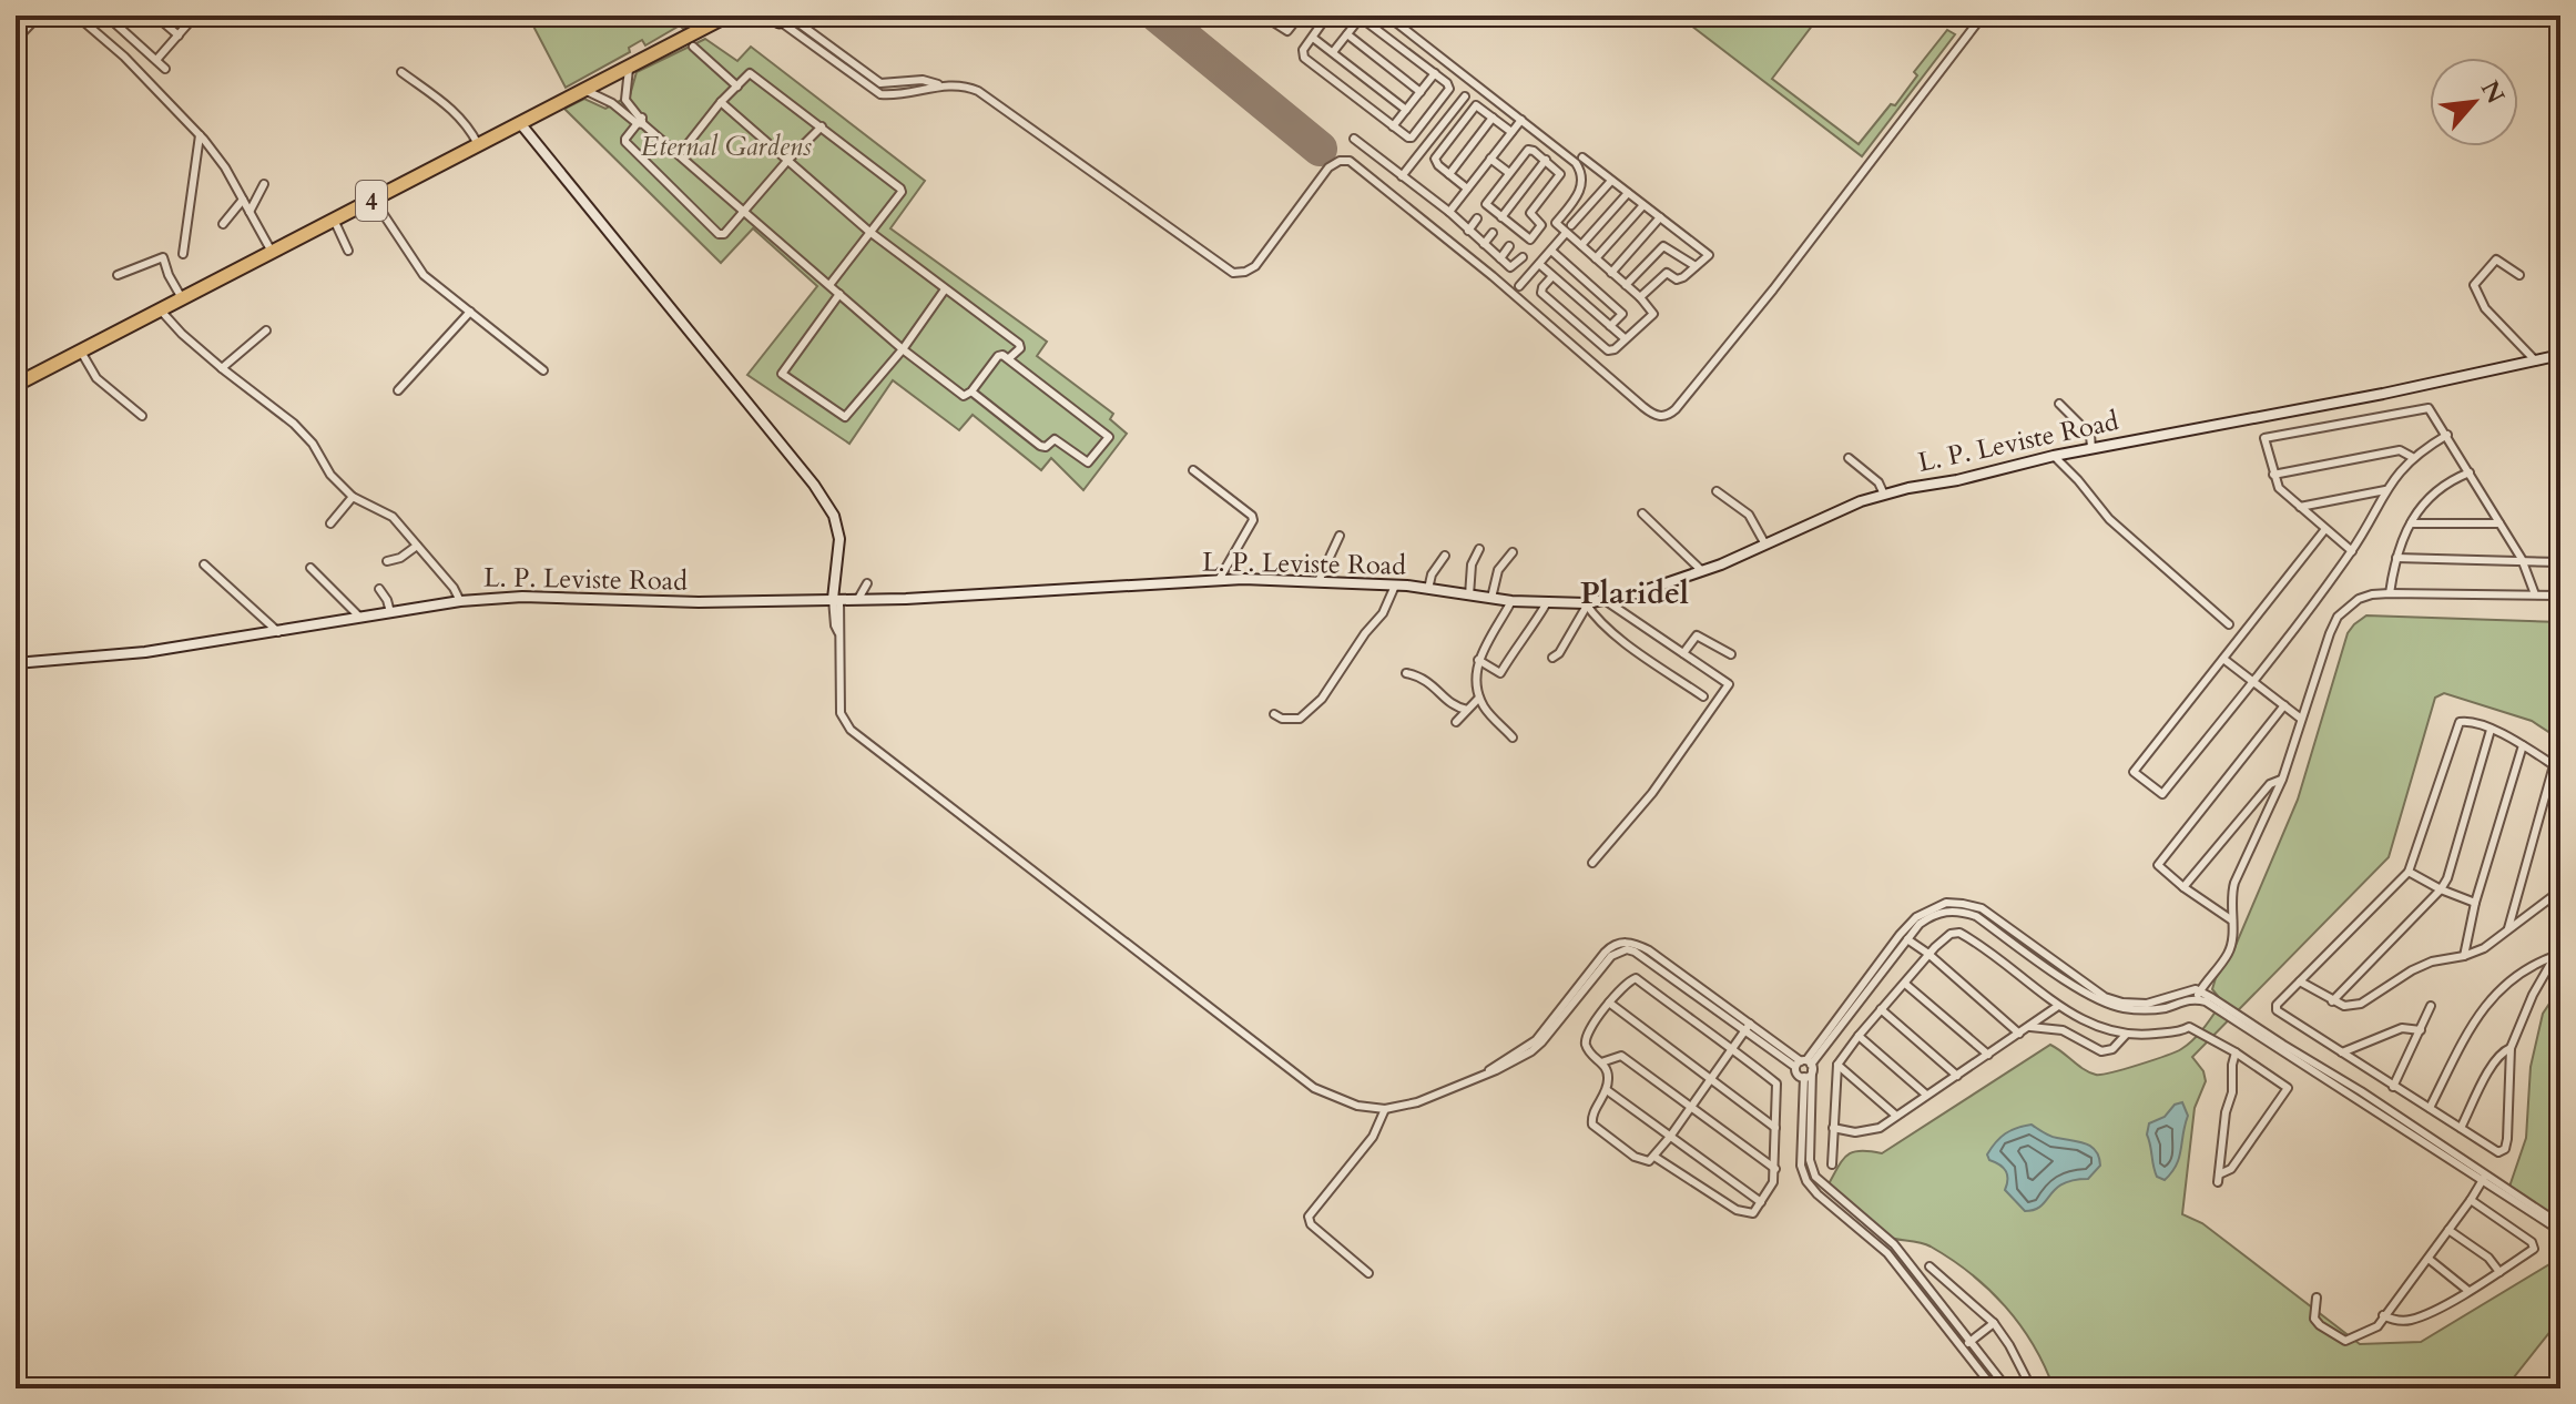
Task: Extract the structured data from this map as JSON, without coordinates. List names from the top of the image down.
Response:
{
  "streets": {
    "highway": ["4"],
    "main road": ["L. P. Leviste Road"]
  },
  "districts": ["Plaridel"],
  "parks": ["Eternal Gardens"],
  "north": "top right"
}
